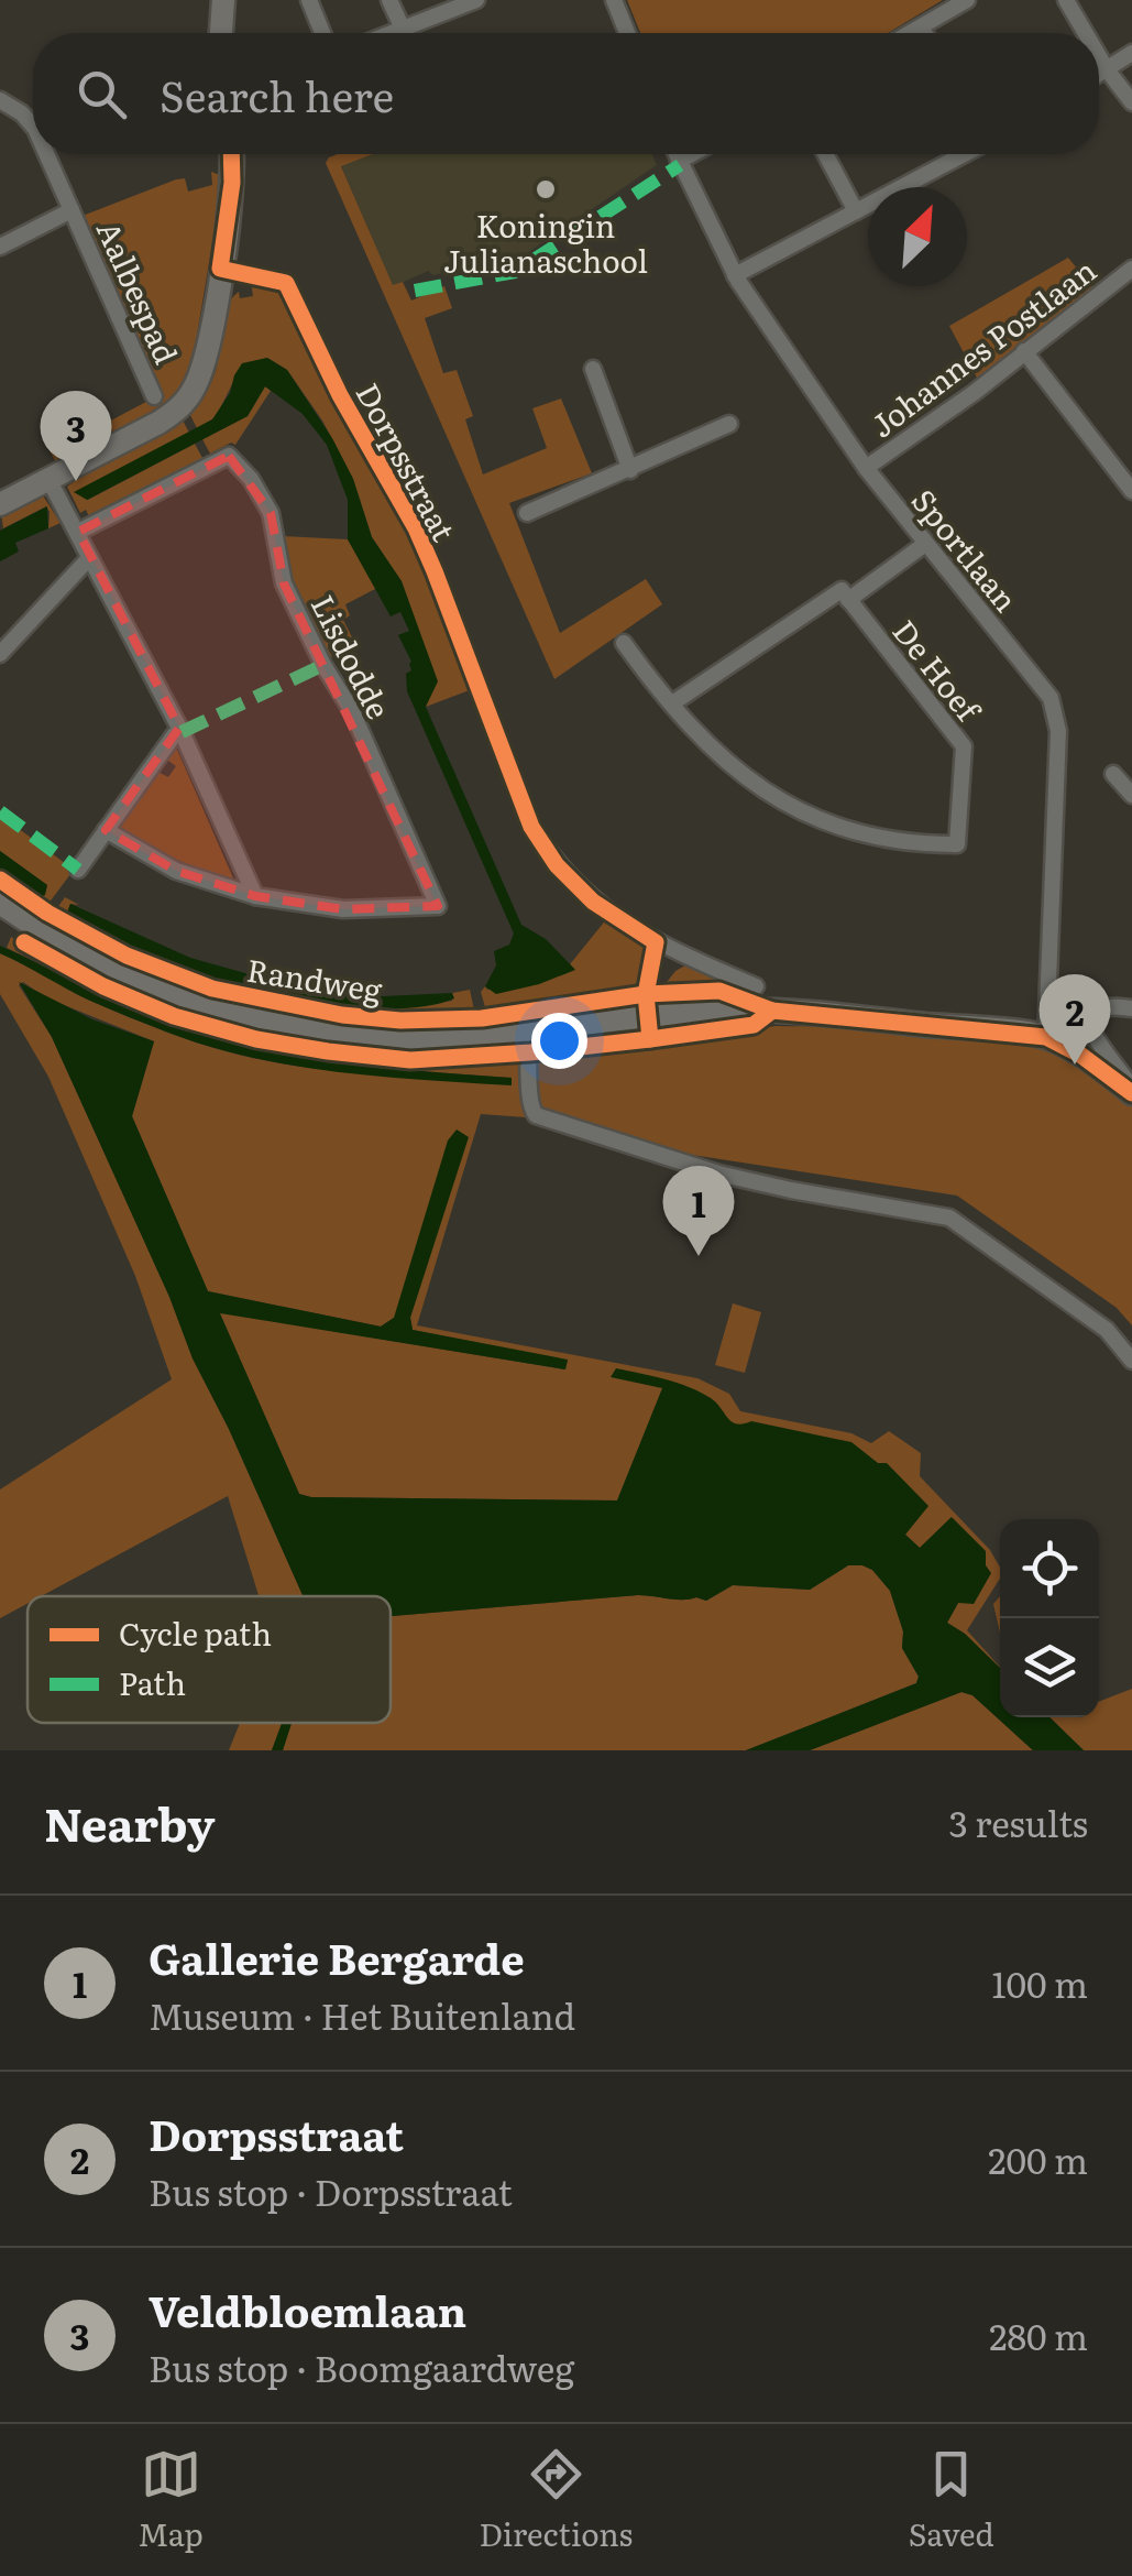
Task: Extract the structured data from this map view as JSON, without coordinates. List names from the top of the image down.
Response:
{
  "streets": {
    "main road": ["Randweg"],
    "street": [
      "Aalbespad",
      "Johannes Postlaan",
      "Dorpsstraat",
      "Sportlaan",
      "Lisdodde",
      "De Hoef"
    ]
  },
  "crossings": [
    ["Johannes Postlaan", "Sportlaan"],
    ["Sportlaan", "Randweg"]
  ],
  "places": ["Koningin Julianaschool"],
  "legend": ["Cycle path", "Path"],
  "north": "top right",
  "page": {
    "search": "Search here",
    "pins": ["3", "2", "1"],
    "heading": ["Nearby", "3 results"],
    "list": [
      {
        "mark": "1",
        "name": "Gallerie Bergarde",
        "note": "Museum · Het Buitenland",
        "value": "100 m"
      },
      {
        "mark": "2",
        "name": "Dorpsstraat",
        "note": "Bus stop · Dorpsstraat",
        "value": "200 m"
      },
      {
        "mark": "3",
        "name": "Veldbloemlaan",
        "note": "Bus stop · Boomgaardweg",
        "value": "280 m"
      }
    ],
    "nav": ["Map", "Directions", "Saved"]
  }
}
